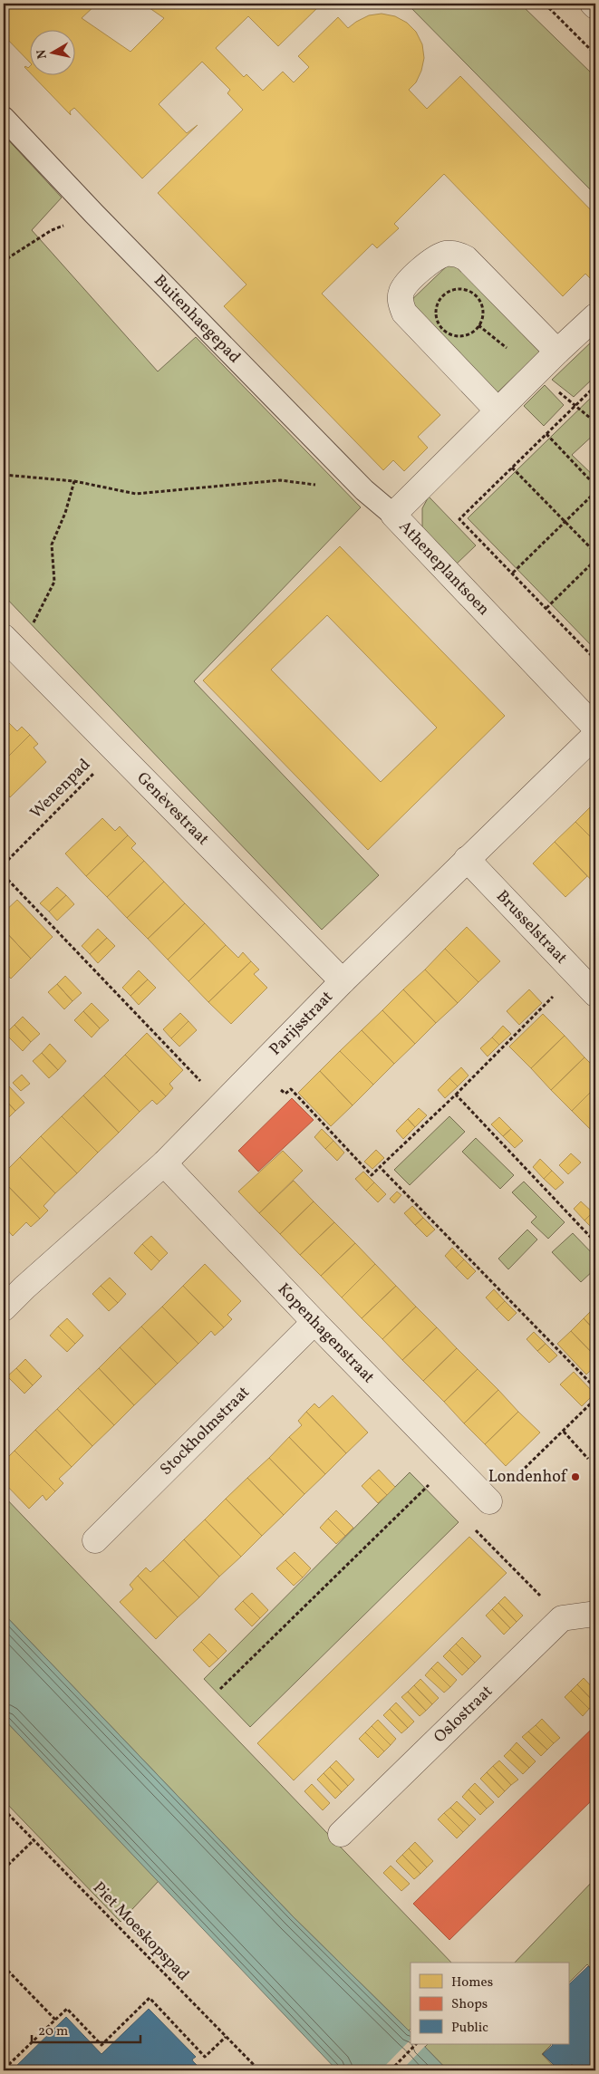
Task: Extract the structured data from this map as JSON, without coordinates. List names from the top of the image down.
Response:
{
  "streets": {
    "street": [
      "Atheneplantsoen",
      "Genèvestraat",
      "Brusselstraat",
      "Parijsstraat",
      "Kopenhagenstraat",
      "Stockholmstraat",
      "Oslostraat"
    ],
    "lane": ["Buitenhaegepad"],
    "path": ["Wenenpad", "Piet Moeskopspad"]
  },
  "crossings": [
    ["Buitenhaegepad", "Atheneplantsoen"],
    ["Wenenpad", "Genèvestraat"],
    ["Genèvestraat", "Parijsstraat"],
    ["Brusselstraat", "Parijsstraat"],
    ["Parijsstraat", "Kopenhagenstraat"],
    ["Kopenhagenstraat", "Stockholmstraat"]
  ],
  "places": ["Londenhof"],
  "legend": ["Homes", "Shops", "Public"],
  "scale_bar": "20 m",
  "north": "left"
}
